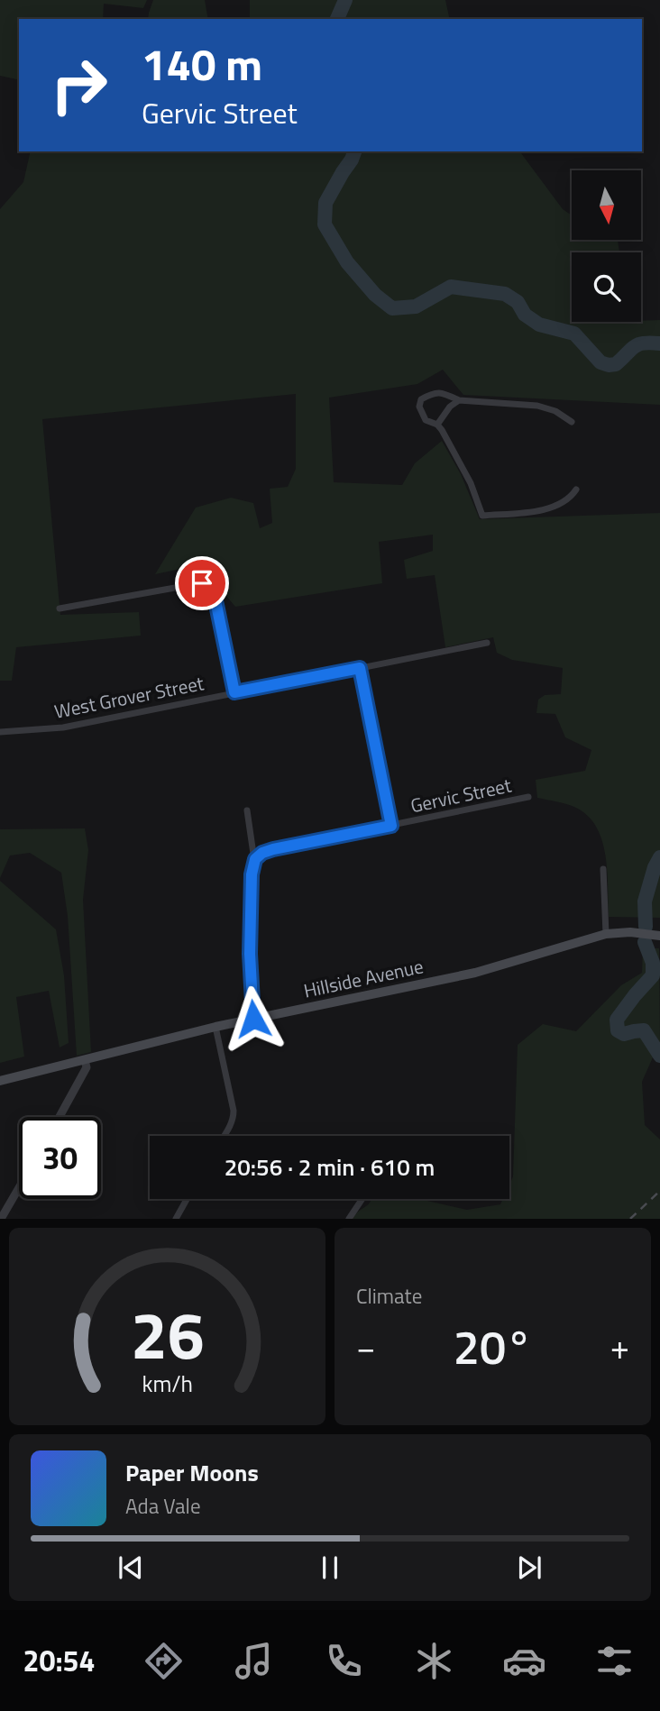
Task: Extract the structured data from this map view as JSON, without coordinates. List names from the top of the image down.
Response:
{
  "streets": {
    "main road": ["Hillside Avenue"],
    "street": ["West Grover Street", "Gervic Street"]
  },
  "north": "bottom",
  "page": {
    "turn": ["140 m", "Gervic Street"],
    "limit": "30",
    "trip": "20:56 · 2 min · 610 m",
    "tile": "Climate",
    "heat": ["−", "20°", "+"],
    "song": ["Paper Moons", "Ada Vale"],
    "tabs": "20:54",
    "gauge": ["26", "km/h"]
  }
}
